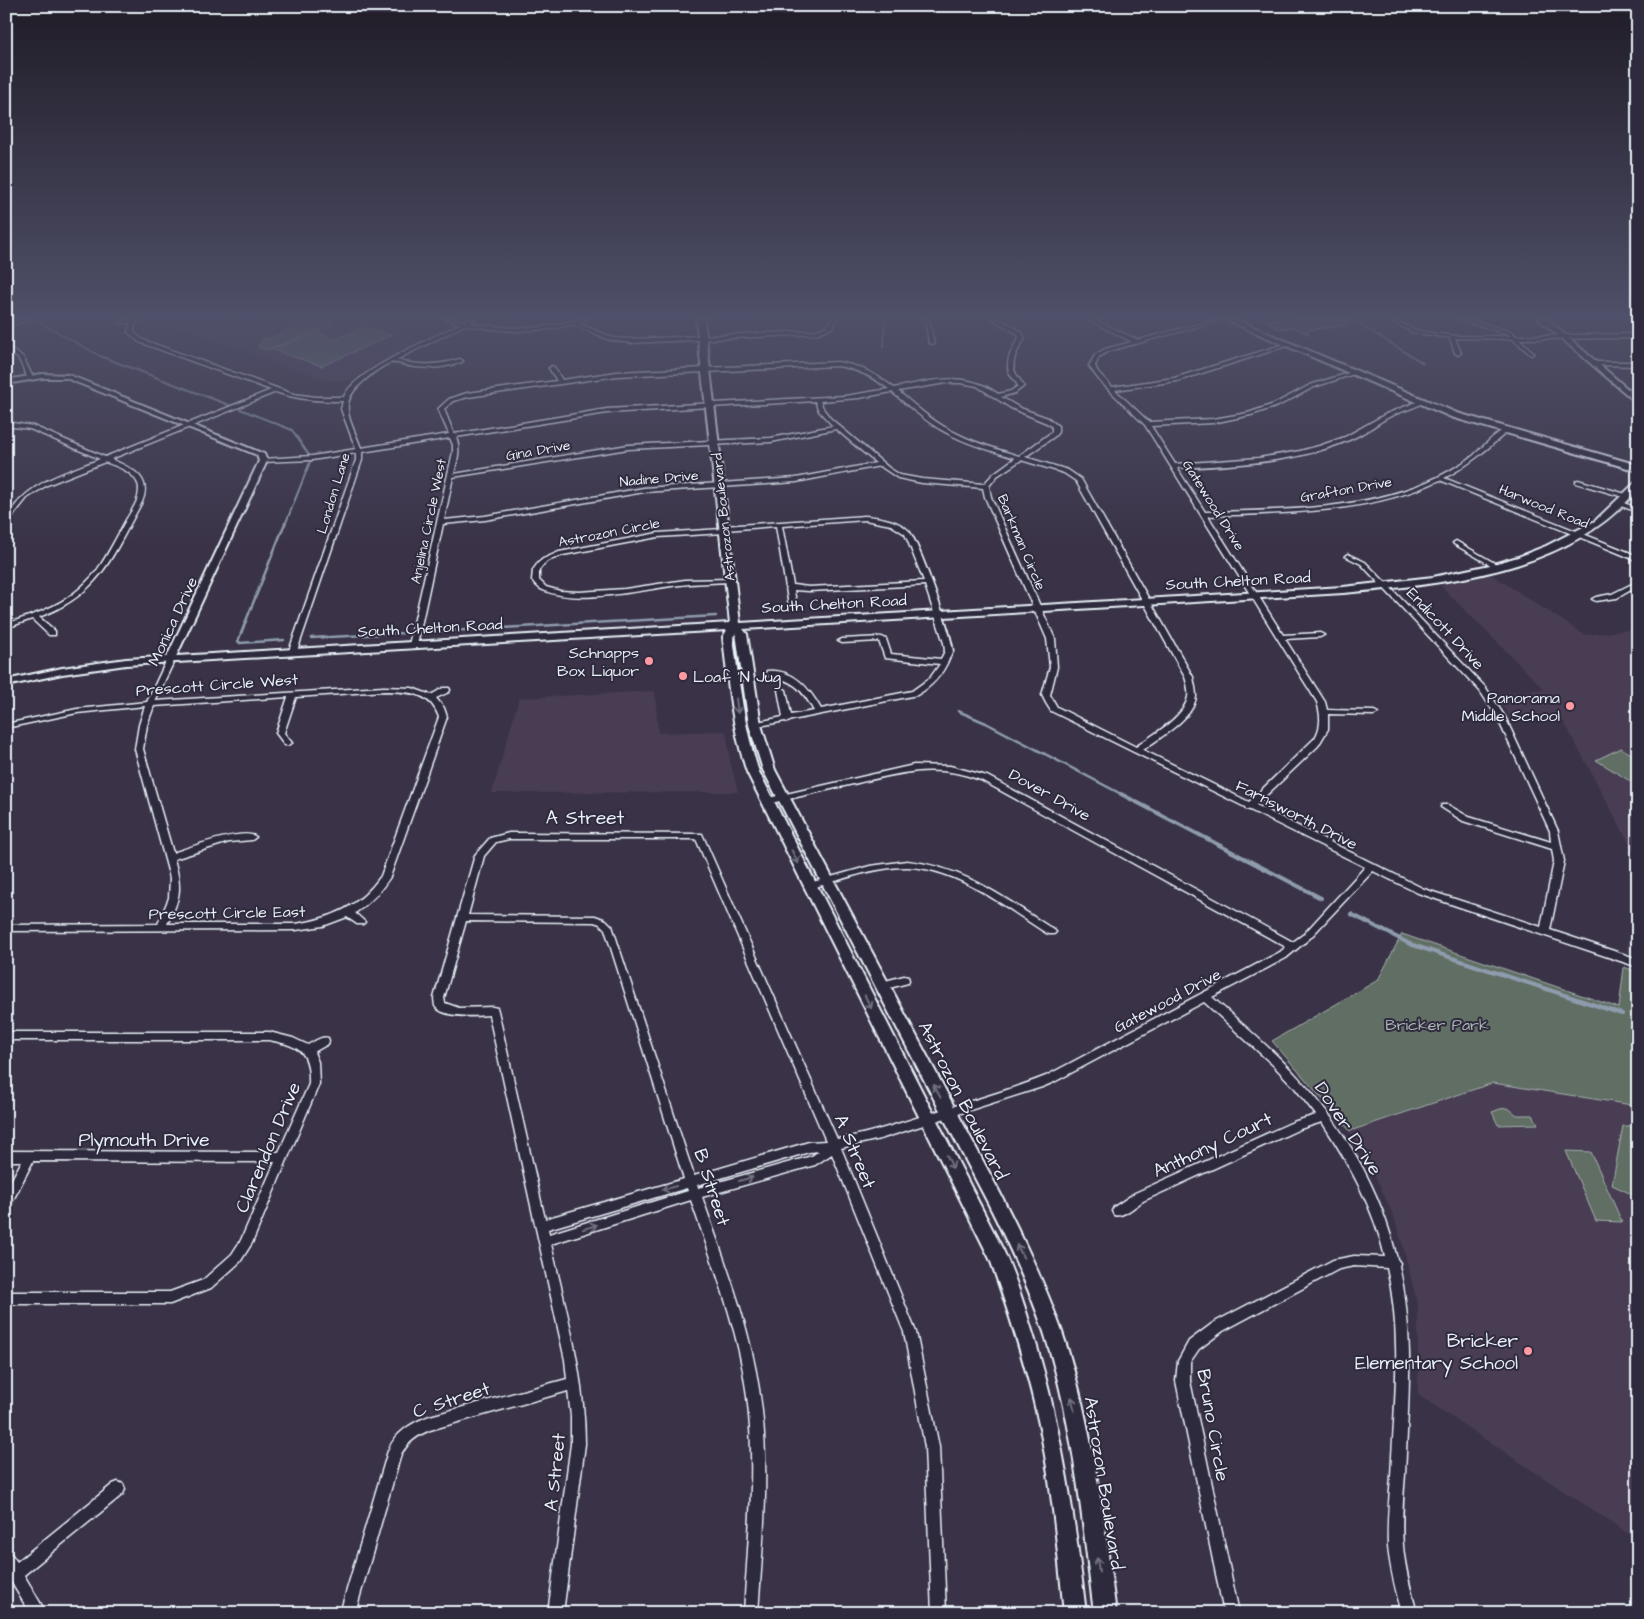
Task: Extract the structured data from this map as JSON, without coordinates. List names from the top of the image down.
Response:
{
  "streets": {
    "main road": ["Astrozon Boulevard", "South Chelton Road"],
    "street": [
      "Gina Drive",
      "Nadine Drive",
      "Grafton Drive",
      "London Lane",
      "Gatewood Drive",
      "Harwood Road",
      "Anjelina Circle West",
      "Astrozon Circle",
      "Barkman Circle",
      "Monica Drive",
      "Endicott Drive",
      "Prescott Circle West",
      "Dover Drive",
      "Farnsworth Drive",
      "A Street",
      "Prescott Circle East",
      "Plymouth Drive",
      "Anthony Court",
      "Clarendon Drive",
      "B Street",
      "C Street",
      "Bruno Circle"
    ]
  },
  "crossings": [
    ["Gina Drive", "Astrozon Boulevard"],
    ["Gina Drive", "Anjelina Circle West"],
    ["Nadine Drive", "Astrozon Boulevard"],
    ["Nadine Drive", "Anjelina Circle West"],
    ["Grafton Drive", "Gatewood Drive"],
    ["Grafton Drive", "Harwood Road"],
    ["London Lane", "Barkman Circle"],
    ["London Lane", "South Chelton Road"],
    ["Gatewood Drive", "Astrozon Boulevard"],
    ["Gatewood Drive", "South Chelton Road"],
    ["Gatewood Drive", "Dover Drive"],
    ["Gatewood Drive", "Farnsworth Drive"],
    ["Harwood Road", "South Chelton Road"],
    ["Astrozon Boulevard", "Astrozon Circle"],
    ["Astrozon Boulevard", "Barkman Circle"],
    ["Astrozon Boulevard", "South Chelton Road"],
    ["Astrozon Boulevard", "Dover Drive"],
    ["Anjelina Circle West", "Barkman Circle"],
    ["Anjelina Circle West", "South Chelton Road"],
    ["Barkman Circle", "South Chelton Road"],
    ["Barkman Circle", "Monica Drive"],
    ["Barkman Circle", "Farnsworth Drive"],
    ["South Chelton Road", "Monica Drive"],
    ["South Chelton Road", "Endicott Drive"],
    ["South Chelton Road", "Farnsworth Drive"],
    ["Monica Drive", "Prescott Circle West"],
    ["Monica Drive", "Prescott Circle East"],
    ["Endicott Drive", "Farnsworth Drive"],
    ["Prescott Circle West", "Prescott Circle East"],
    ["Dover Drive", "Anthony Court"],
    ["Dover Drive", "Bruno Circle"],
    ["A Street", "B Street"],
    ["A Street", "C Street"],
    ["Plymouth Drive", "Clarendon Drive"]
  ],
  "parks": ["Bricker Park"],
  "places": [
    "Schnapps Box Liquor",
    "Loaf 'N Jug",
    "Panorama Middle School",
    "Bricker Elementary School"
  ]
}
